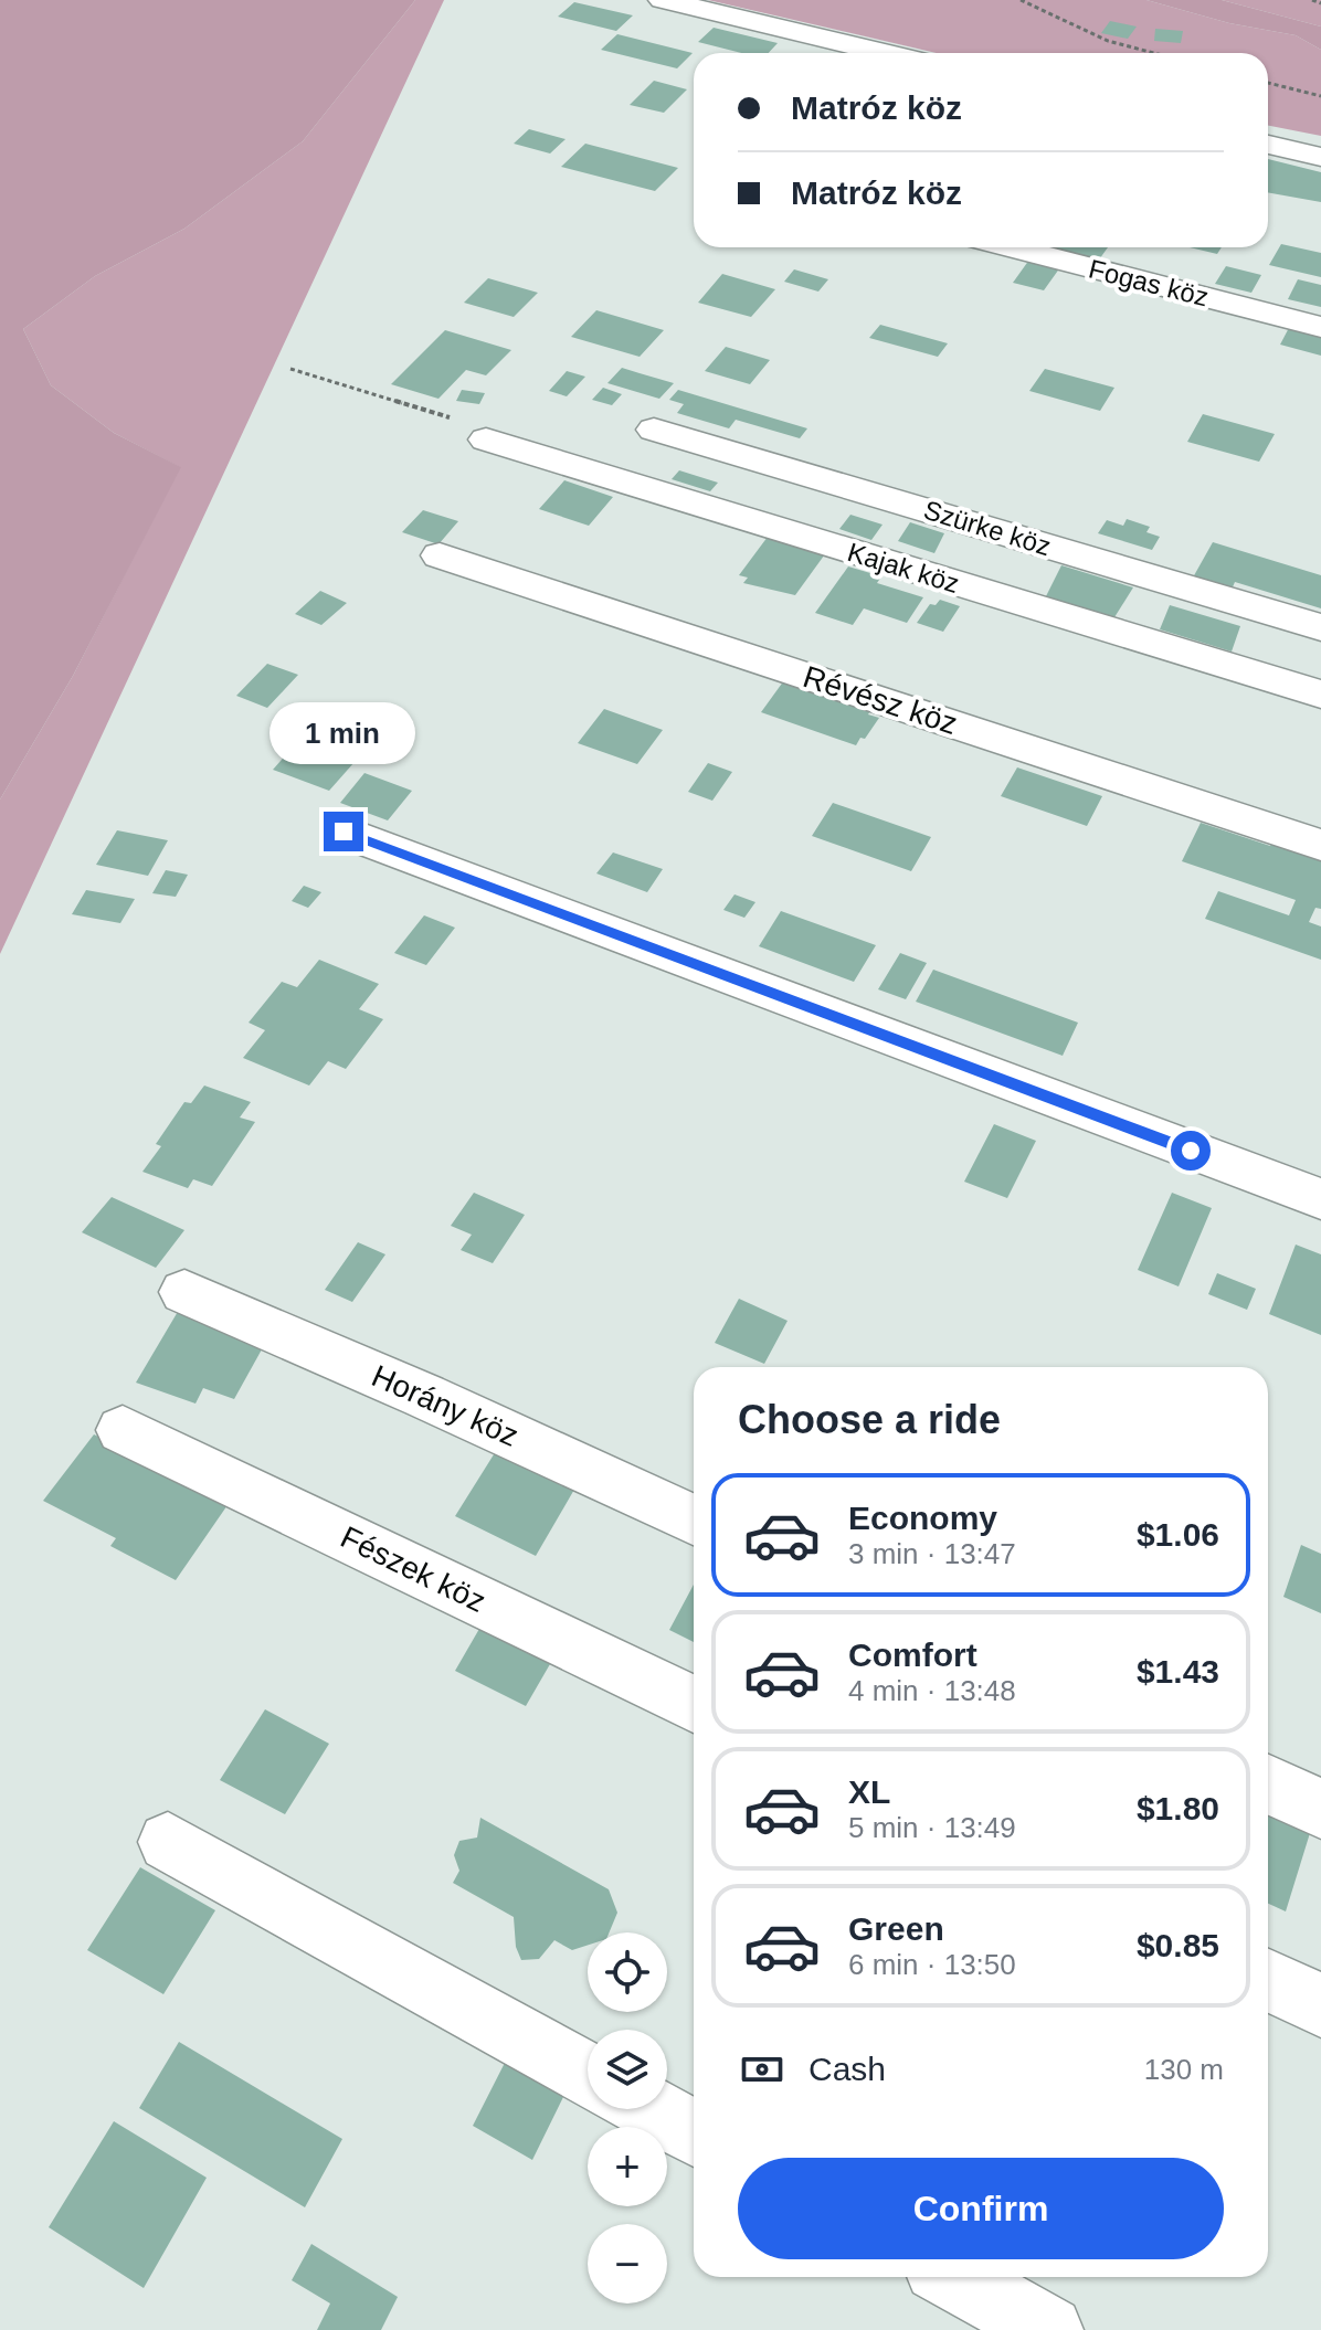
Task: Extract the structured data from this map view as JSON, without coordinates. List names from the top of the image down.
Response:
{
  "streets": {
    "street": [
      "Fogas köz",
      "Szürke köz",
      "Kajak köz",
      "Révész köz",
      "Horány köz",
      "Fészek köz"
    ]
  },
  "page": {
    "banner": ["Matróz köz", "Matróz köz"],
    "bubble": "1 min",
    "heading": "Choose a ride",
    "list": [
      {
        "name": "Economy",
        "note": "3 min · 13:47",
        "value": "$1.06"
      },
      {
        "name": "Comfort",
        "note": "4 min · 13:48",
        "value": "$1.43"
      },
      {
        "name": "XL",
        "note": "5 min · 13:49",
        "value": "$1.80"
      },
      {
        "name": "Green",
        "note": "6 min · 13:50",
        "value": "$0.85"
      }
    ],
    "map_buttons": ["+", "−"],
    "pay": ["Cash", "130 m"],
    "buttons": "Confirm"
  }
}
